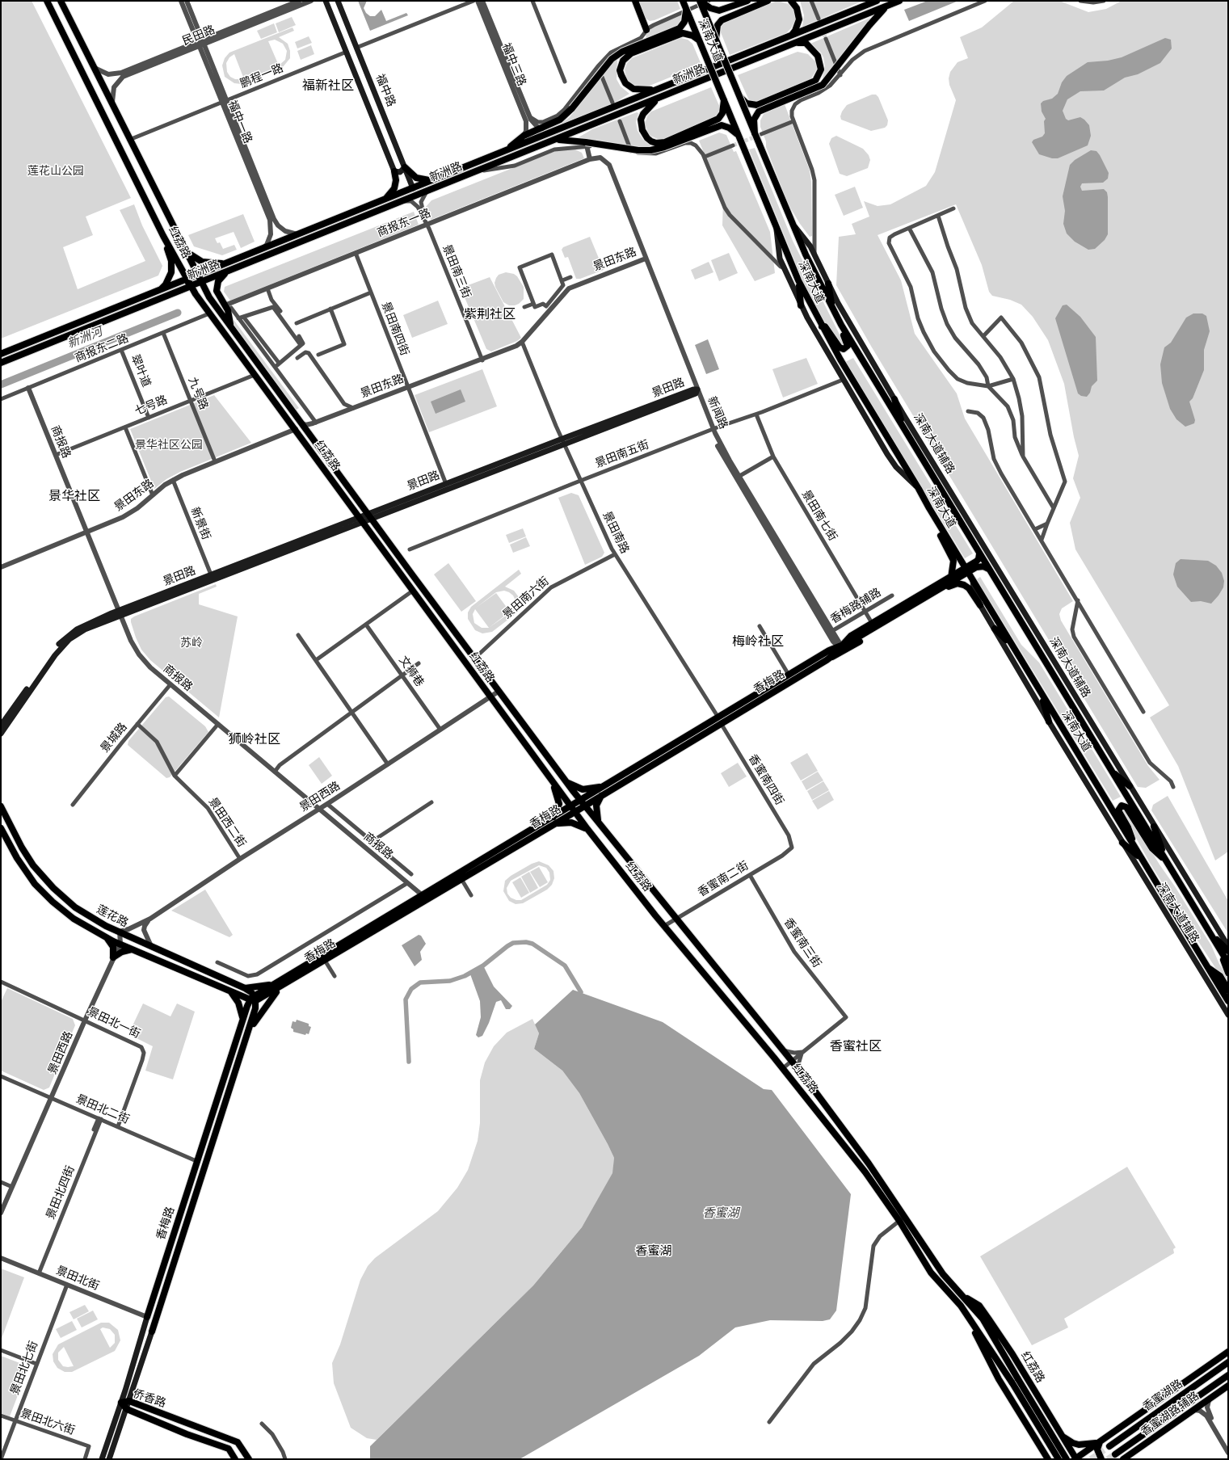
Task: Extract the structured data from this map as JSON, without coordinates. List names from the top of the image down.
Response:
{
  "streets": {
    "main road": [
      "深南大道",
      "新洲路",
      "福中路",
      "红荔路",
      "景田路",
      "深南大道辅路",
      "香梅路",
      "莲花路",
      "香蜜湖路",
      "侨香路",
      "香蜜湖路辅路"
    ],
    "street": [
      "民田路",
      "福中三路",
      "鹏程一路",
      "福中一路",
      "商报东一路",
      "景田东路",
      "景田南三街",
      "景田南四街",
      "商报东二路",
      "翠叶道",
      "九号路",
      "七号路",
      "新闻路",
      "商报路",
      "景田南五街",
      "景田南七街",
      "新景街",
      "景田南路",
      "景田南六街",
      "香梅路辅路",
      "文狮巷",
      "景城路",
      "香蜜南四街",
      "景田西路",
      "景田西二街",
      "香蜜南二街",
      "香蜜南三街",
      "景田北一街",
      "景田北二街",
      "景田北四街",
      "景田北街",
      "景田北七街",
      "景田北六街"
    ]
  },
  "crossings": [
    ["民田路", "福中一路"],
    ["民田路", "红荔路"],
    ["深南大道", "深南大道辅路"],
    ["深南大道", "香梅路"],
    ["新洲路", "福中路"],
    ["新洲路", "福中一路"],
    ["新洲路", "红荔路"],
    ["新洲路", "景田南三街"],
    ["鹏程一路", "福中路"],
    ["鹏程一路", "福中一路"],
    ["鹏程一路", "红荔路"],
    ["商报东一路", "景田南三街"],
    ["商报东一路", "景田南四街"],
    ["商报东一路", "新闻路"],
    ["红荔路", "景田东路"],
    ["红荔路", "商报东二路"],
    ["红荔路", "景田路"],
    ["红荔路", "七号路"],
    ["红荔路", "景田南六街"],
    ["红荔路", "香梅路"],
    ["红荔路", "景田西路"],
    ["红荔路", "香蜜南二街"],
    ["红荔路", "香蜜湖路辅路"],
    ["景田东路", "景田南三街"],
    ["景田东路", "景田南四街"],
    ["景田东路", "九号路"],
    ["景田东路", "新闻路"],
    ["景田东路", "商报路"],
    ["景田东路", "新景街"],
    ["景田东路", "景田南路"],
    ["景田南四街", "景田路"],
    ["商报东二路", "翠叶道"],
    ["商报东二路", "九号路"],
    ["商报东二路", "商报路"],
    ["翠叶道", "七号路"],
    ["景田路", "新闻路"],
    ["景田路", "商报路"],
    ["景田路", "新景街"],
    ["景田路", "景田南路"],
    ["九号路", "七号路"],
    ["七号路", "商报路"],
    ["新闻路", "景田南五街"],
    ["新闻路", "香梅路辅路"],
    ["新闻路", "香梅路"],
    ["商报路", "香梅路"],
    ["商报路", "景城路"],
    ["商报路", "景田西路"],
    ["景田南五街", "景田南七街"],
    ["景田南五街", "景田南路"],
    ["景田南七街", "香梅路辅路"],
    ["景田南七街", "香梅路"],
    ["景田南路", "景田南六街"],
    ["景田南路", "香梅路"],
    ["景田南路", "香蜜南四街"],
    ["文狮巷", "景田西路"],
    ["香梅路", "香蜜南四街"],
    ["香梅路", "莲花路"],
    ["香梅路", "景田北二街"],
    ["香梅路", "景田北街"],
    ["香梅路", "侨香路"],
    ["景城路", "景田西二街"],
    ["香蜜南四街", "香蜜南二街"],
    ["景田西路", "景田西二街"],
    ["景田西路", "莲花路"],
    ["景田西路", "景田北一街"],
    ["景田西路", "景田北二街"],
    ["香蜜南二街", "香蜜南三街"],
    ["景田北一街", "景田北二街"],
    ["景田北二街", "景田北四街"],
    ["景田北四街", "景田北街"],
    ["景田北街", "景田北七街"],
    ["景田北七街", "景田北六街"]
  ],
  "districts": [
    "福新社区",
    "紫荆社区",
    "景华社区",
    "梅岭社区",
    "狮岭社区",
    "香蜜社区",
    "香蜜湖"
  ],
  "water": ["新洲河", "香蜜湖"],
  "parks": ["莲花山公园", "景华社区公园", "苏岭"]
}
